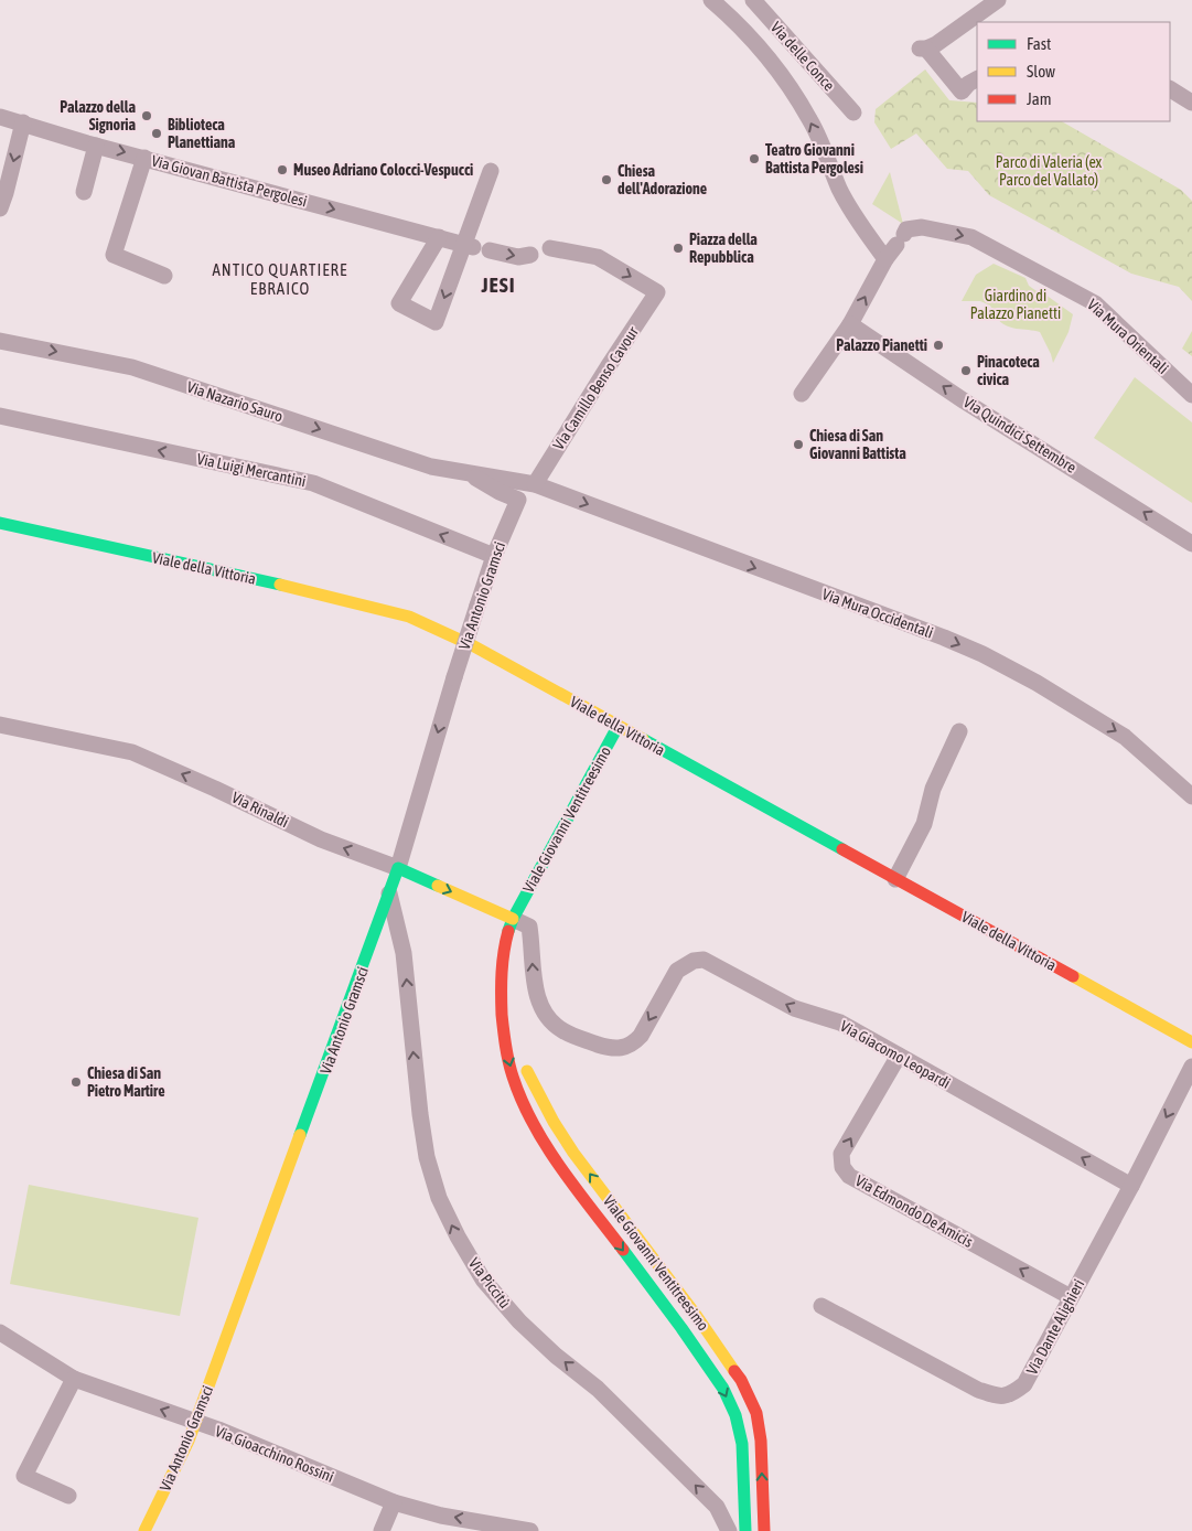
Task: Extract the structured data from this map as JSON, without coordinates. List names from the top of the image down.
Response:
{
  "streets": {
    "street": [
      "Via delle Conce",
      "Via Giovan Battista Pergolesi",
      "Via Mura Orientali",
      "Via Camillo Benso Cavour",
      "Via Nazario Sauro",
      "Via Quindici Settembre",
      "Via Luigi Mercantini",
      "Viale della Vittoria",
      "Via Antonio Gramsci",
      "Via Mura Occidentali",
      "Via Rinaldi",
      "Viale Giovanni Ventitreesimo",
      "Via Giacomo Leopardi",
      "Via Edmondo De Amicis",
      "Via Piccitù",
      "Via Dante Alighieri",
      "Via Gioacchino Rossini"
    ]
  },
  "crossings": [
    ["Via Camillo Benso Cavour", "Via Nazario Sauro"],
    ["Via Camillo Benso Cavour", "Via Mura Occidentali"],
    ["Via Nazario Sauro", "Via Antonio Gramsci"],
    ["Via Nazario Sauro", "Via Mura Occidentali"],
    ["Via Luigi Mercantini", "Via Antonio Gramsci"],
    ["Viale della Vittoria", "Viale Giovanni Ventitreesimo"],
    ["Via Antonio Gramsci", "Via Rinaldi"],
    ["Via Antonio Gramsci", "Via Piccitù"],
    ["Via Antonio Gramsci", "Via Gioacchino Rossini"],
    ["Via Rinaldi", "Viale Giovanni Ventitreesimo"],
    ["Via Rinaldi", "Via Giacomo Leopardi"],
    ["Viale Giovanni Ventitreesimo", "Via Giacomo Leopardi"],
    ["Via Giacomo Leopardi", "Via Edmondo De Amicis"],
    ["Via Giacomo Leopardi", "Via Dante Alighieri"],
    ["Via Edmondo De Amicis", "Via Dante Alighieri"]
  ],
  "one_way": [
    "Via Giovan Battista Pergolesi",
    "Via Mura Orientali",
    "Via Nazario Sauro",
    "Via Quindici Settembre",
    "Via Luigi Mercantini",
    "Via Mura Occidentali",
    "Via Giacomo Leopardi",
    "Via Piccitù",
    "Via Gioacchino Rossini"
  ],
  "districts": ["ANTICO QUARTIERE EBRAICO", "JESI"],
  "parks": ["Parco di Valeria (ex Parco del Vallato)", "Giardino di Palazzo Pianetti"],
  "places": [
    "Palazzo della Signoria",
    "Biblioteca Planettiana",
    "Teatro Giovanni Battista Pergolesi",
    "Museo Adriano Colocci-Vespucci",
    "Chiesa dell'Adorazione",
    "Piazza della Repubblica",
    "Palazzo Pianetti",
    "Pinacoteca civica",
    "Chiesa di San Giovanni Battista",
    "Chiesa di San Pietro Martire"
  ],
  "legend": ["Fast", "Slow", "Jam"]
}
